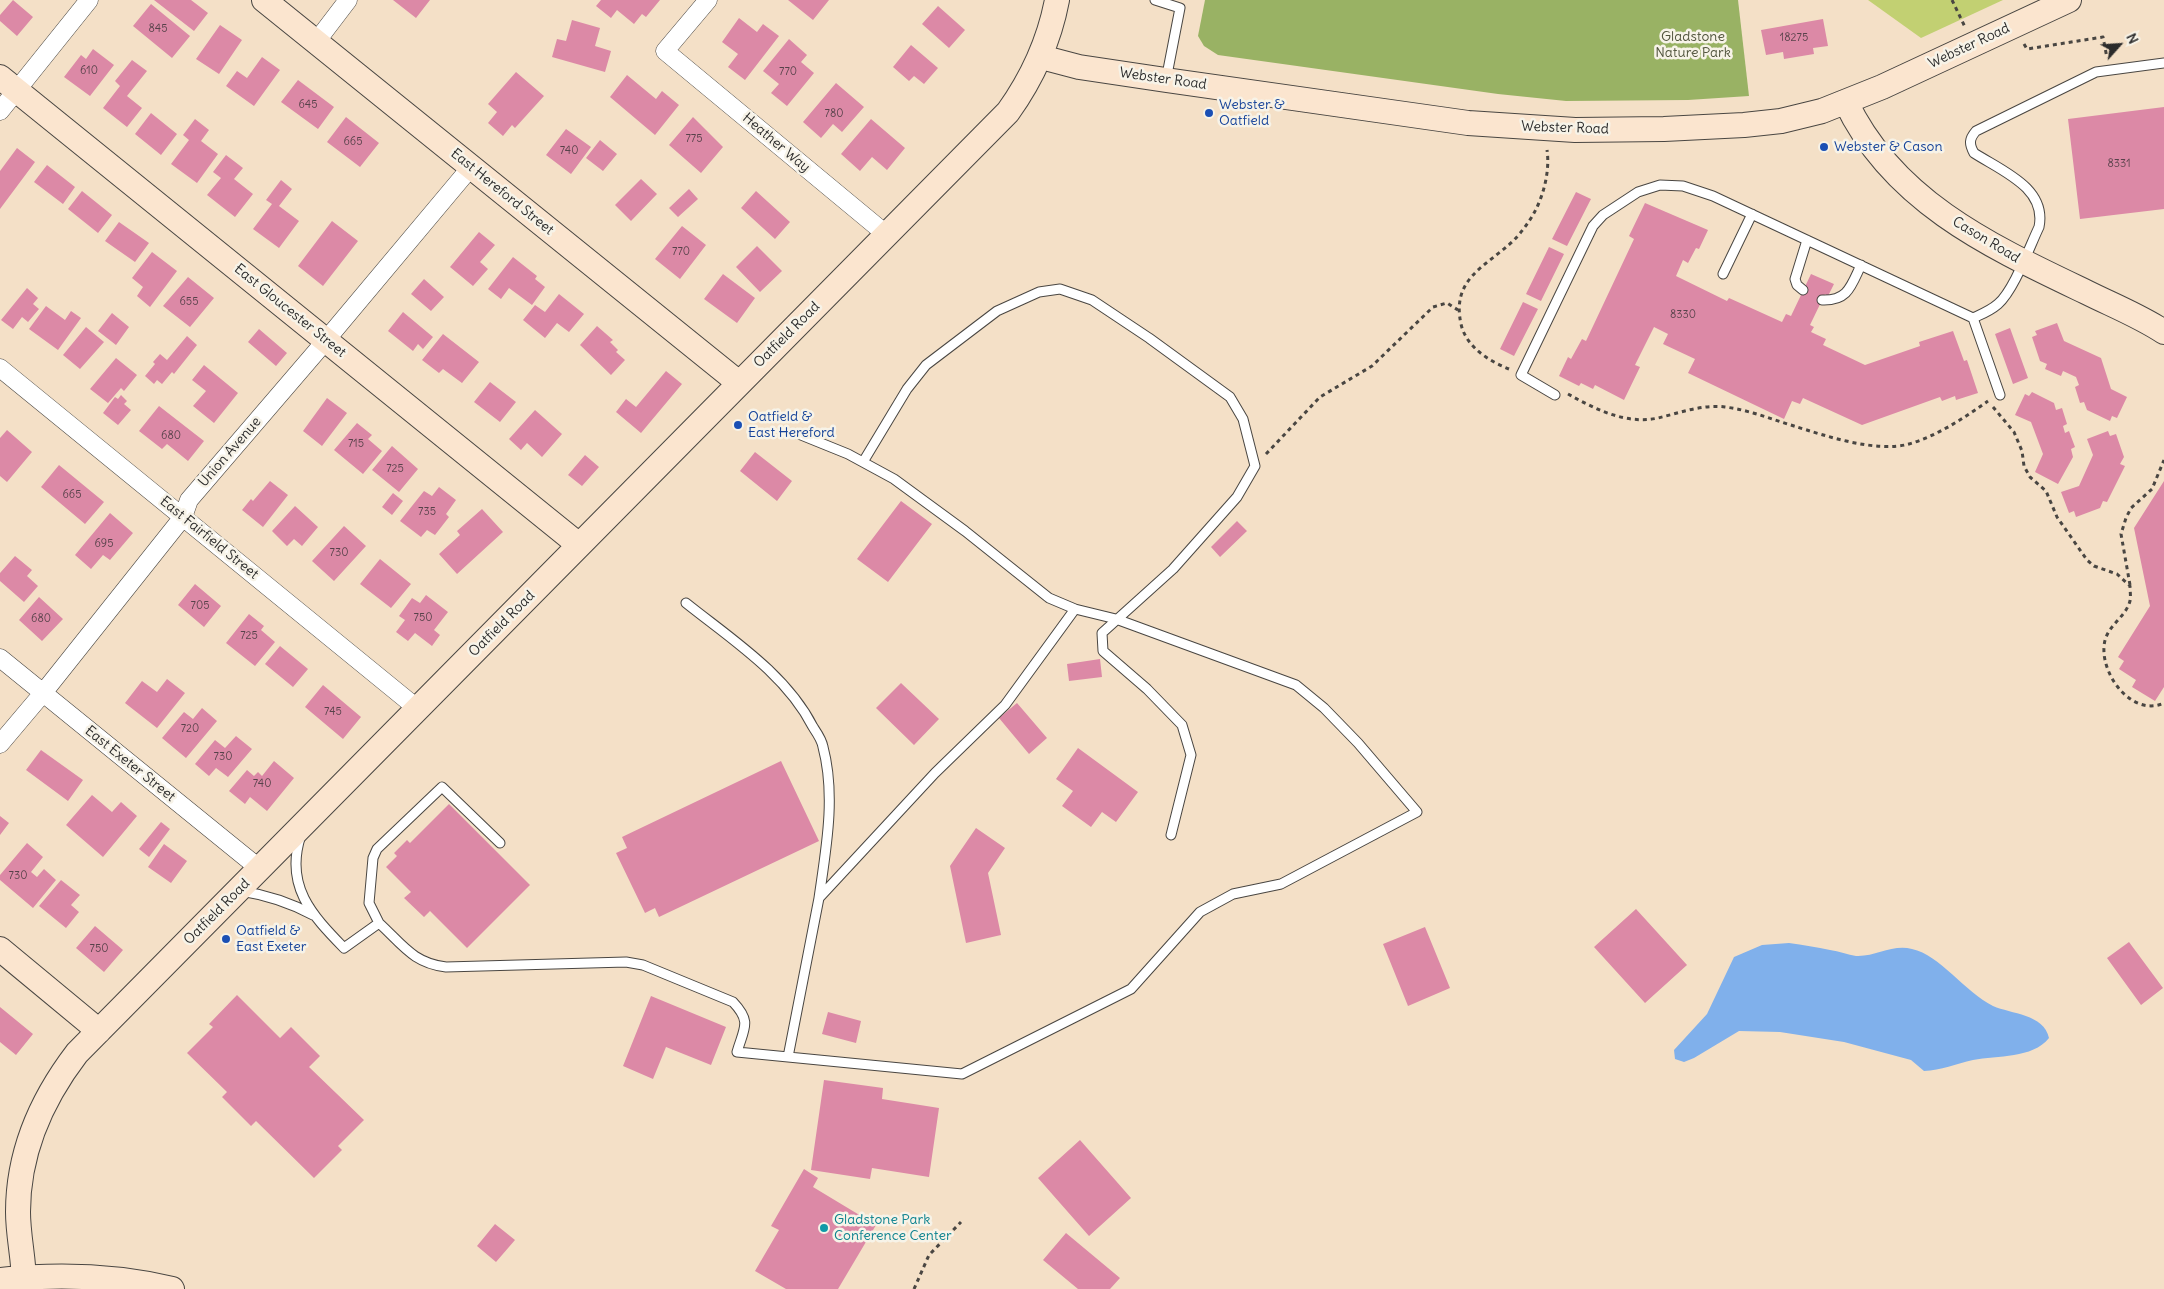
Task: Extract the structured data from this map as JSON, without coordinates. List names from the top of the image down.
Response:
{
  "streets": {
    "street": [
      "Webster Road",
      "Heather Way",
      "East Hereford Street",
      "Cason Road",
      "East Gloucester Street",
      "Oatfield Road",
      "Union Avenue",
      "East Fairfield Street",
      "East Exeter Street"
    ]
  },
  "crossings": [
    ["Webster Road", "Cason Road"],
    ["Webster Road", "Oatfield Road"],
    ["Heather Way", "Oatfield Road"],
    ["East Hereford Street", "Oatfield Road"],
    ["East Hereford Street", "Union Avenue"],
    ["East Gloucester Street", "Oatfield Road"],
    ["East Gloucester Street", "Union Avenue"],
    ["Oatfield Road", "East Fairfield Street"],
    ["Oatfield Road", "East Exeter Street"],
    ["Union Avenue", "East Fairfield Street"],
    ["Union Avenue", "East Exeter Street"]
  ],
  "parks": ["Gladstone Nature Park"],
  "places": [
    "Webster & Oatfield",
    "Webster & Cason",
    "Oatfield & East Hereford",
    "Oatfield & East Exeter",
    "Gladstone Park Conference Center"
  ],
  "house_numbers": [
    "845",
    "18275",
    "610",
    "770",
    "645",
    "780",
    "775",
    "665",
    "740",
    "8331",
    "770",
    "655",
    "8330",
    "680",
    "715",
    "725",
    "665",
    "735",
    "695",
    "730",
    "705",
    "750",
    "680",
    "725",
    "745",
    "720",
    "730",
    "740",
    "730",
    "750"
  ],
  "north": "top right"
}
